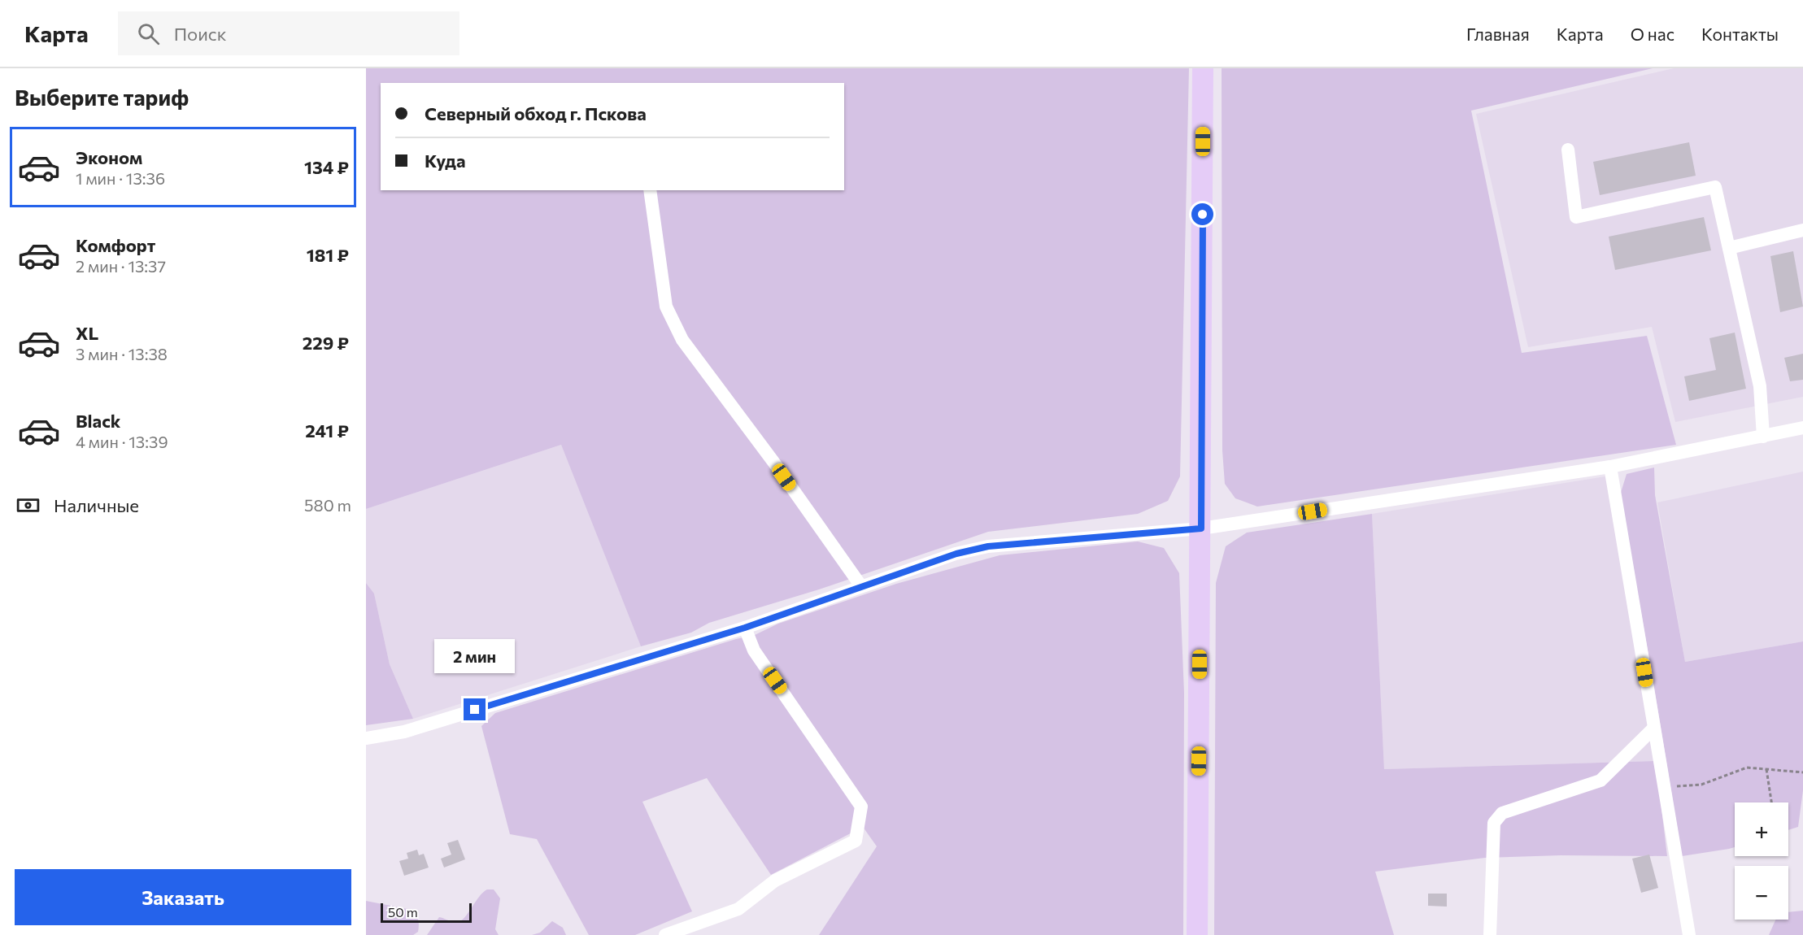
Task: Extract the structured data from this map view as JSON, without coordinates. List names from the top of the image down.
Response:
{
  "scale_bar": "50 m",
  "page": {
    "header": "Карта",
    "search": "Поиск",
    "nav": [
      "Главная",
      "Карта",
      "О нас",
      "Контакты"
    ],
    "heading": "Выберите тариф",
    "banner": ["Северный обход г. Пскова", "Куда"],
    "list": [
      {
        "name": "Эконом",
        "note": "1 мин · 13:36",
        "value": "134 ₽"
      },
      {
        "name": "Комфорт",
        "note": "2 мин · 13:37",
        "value": "181 ₽"
      },
      {
        "name": "XL",
        "note": "3 мин · 13:38",
        "value": "229 ₽"
      },
      {
        "name": "Black",
        "note": "4 мин · 13:39",
        "value": "241 ₽"
      }
    ],
    "pay": ["Наличные", "580 m"],
    "bubble": "2 мин",
    "map_buttons": ["+", "−"],
    "buttons": "Заказать",
    "scale": "50 m"
  }
}
